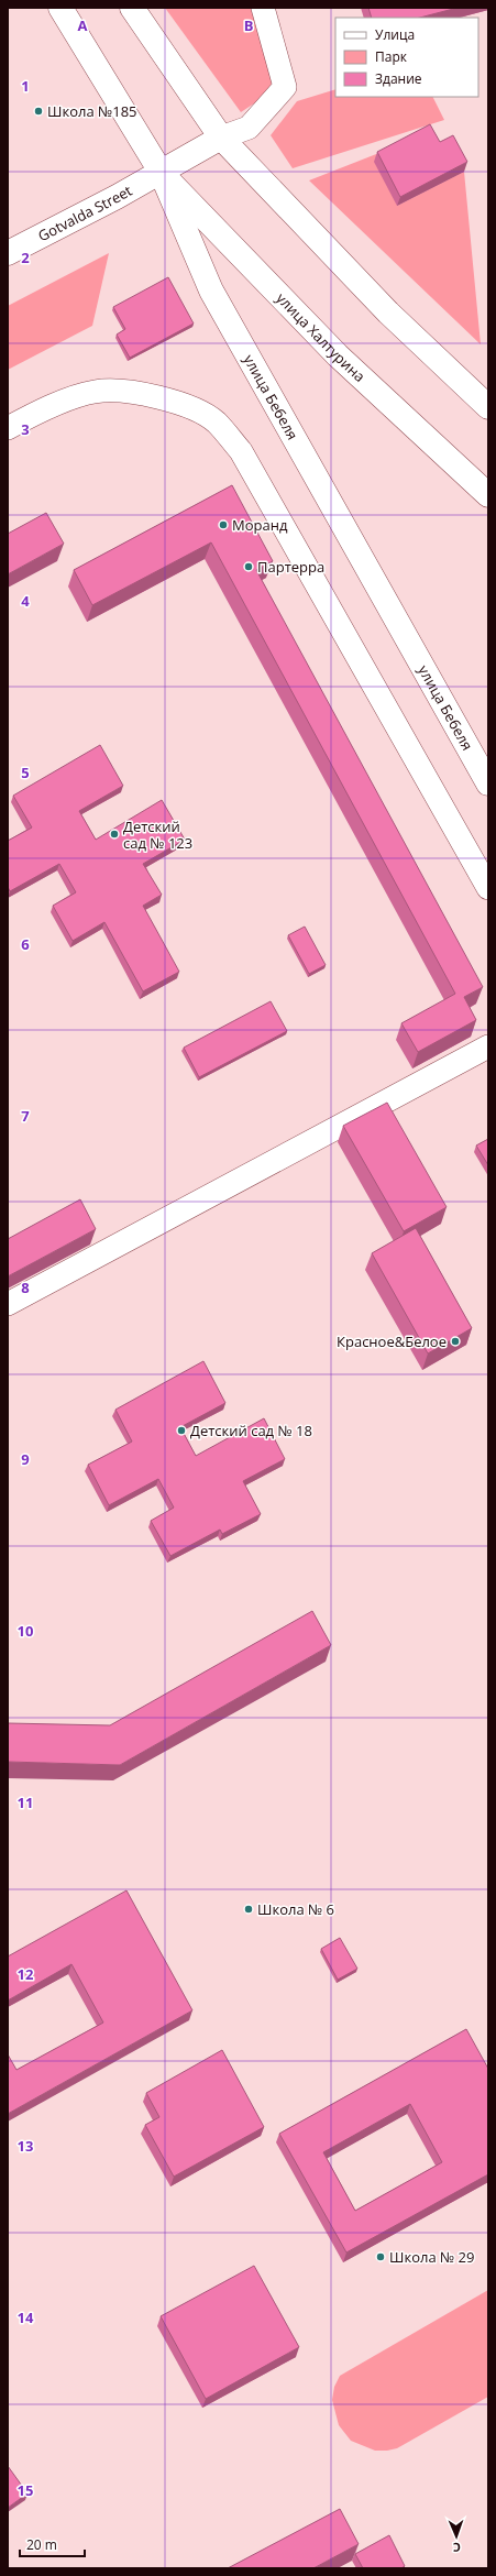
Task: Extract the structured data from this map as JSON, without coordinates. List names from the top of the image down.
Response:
{
  "streets": {
    "main road": ["Gotvalda Street", "улица Халтурина", "улица Бебеля"]
  },
  "crossings": [
    ["Gotvalda Street", "улица Халтурина"],
    ["Gotvalda Street", "улица Бебеля"],
    ["улица Халтурина", "улица Бебеля"]
  ],
  "places": [
    "Школа №185",
    "Моранд",
    "Партерра",
    "Детский сад № 123",
    "Красное&Белое",
    "Детский сад № 18",
    "Школа № 6",
    "Школа № 29"
  ],
  "legend": ["Улица", "Парк", "Здание"],
  "scale_bar": "20 m",
  "north": "bottom",
  "grid": {
    "columns": ["A", "B"],
    "rows": [
      "1",
      "2",
      "3",
      "4",
      "5",
      "6",
      "7",
      "8",
      "9",
      "10",
      "11",
      "12",
      "13",
      "14",
      "15"
    ]
  }
}
